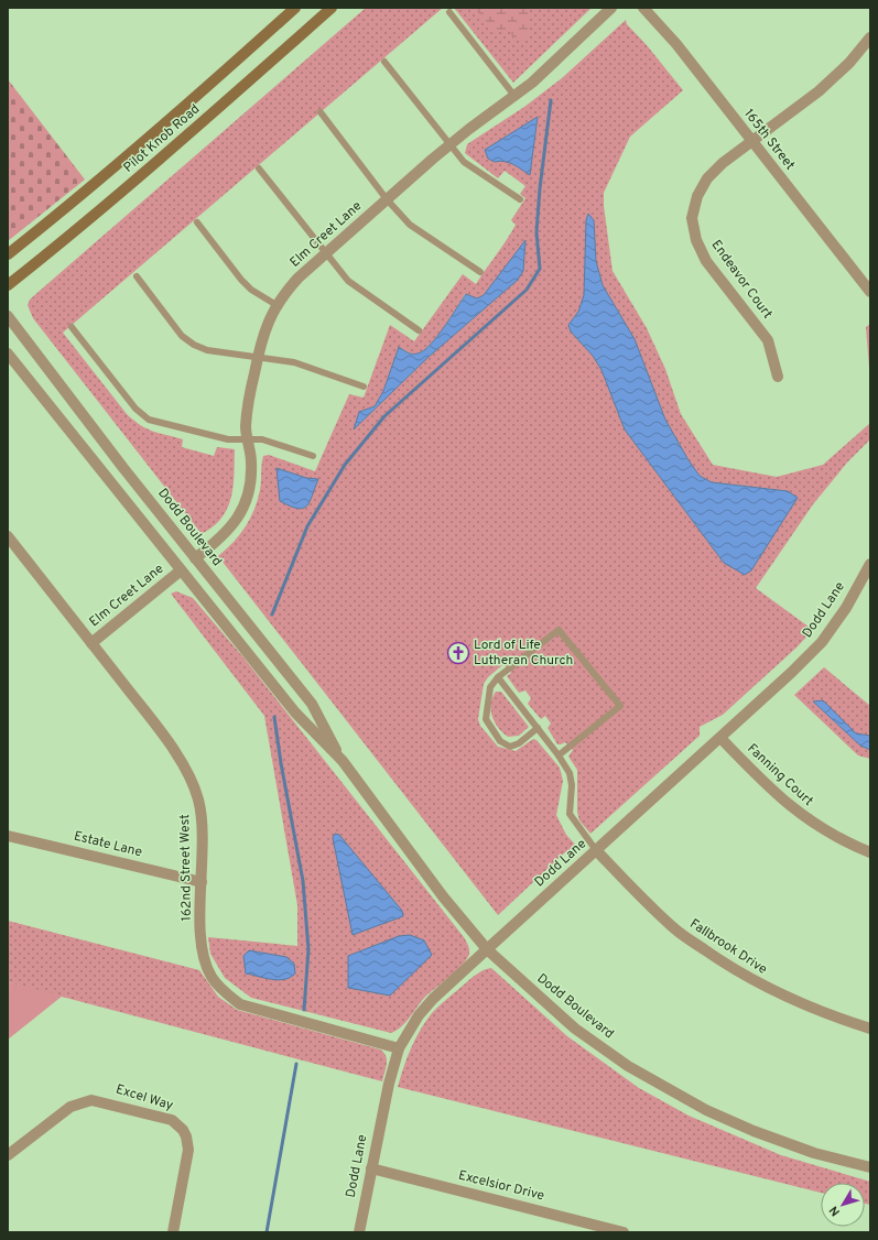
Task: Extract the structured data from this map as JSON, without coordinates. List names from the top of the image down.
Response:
{
  "streets": {
    "main road": ["Pilot Knob Road"],
    "street": [
      "165th Street",
      "Elm Creet Lane",
      "Endeavor Court",
      "Dodd Boulevard",
      "Dodd Lane",
      "Fanning Court",
      "Estate Lane",
      "162nd Street West",
      "Fallbrook Drive",
      "Excel Way",
      "Excelsior Drive"
    ]
  },
  "crossings": [
    ["165th Street", "Endeavor Court"],
    ["Elm Creet Lane", "Dodd Boulevard"],
    ["Elm Creet Lane", "162nd Street West"],
    ["Dodd Boulevard", "Dodd Lane"],
    ["Dodd Lane", "Fanning Court"],
    ["Dodd Lane", "162nd Street West"],
    ["Dodd Lane", "Fallbrook Drive"],
    ["Dodd Lane", "Excelsior Drive"],
    ["Estate Lane", "162nd Street West"]
  ],
  "places": {
    "church": ["Lord of Life Lutheran Church"]
  },
  "north": "bottom left"
}
